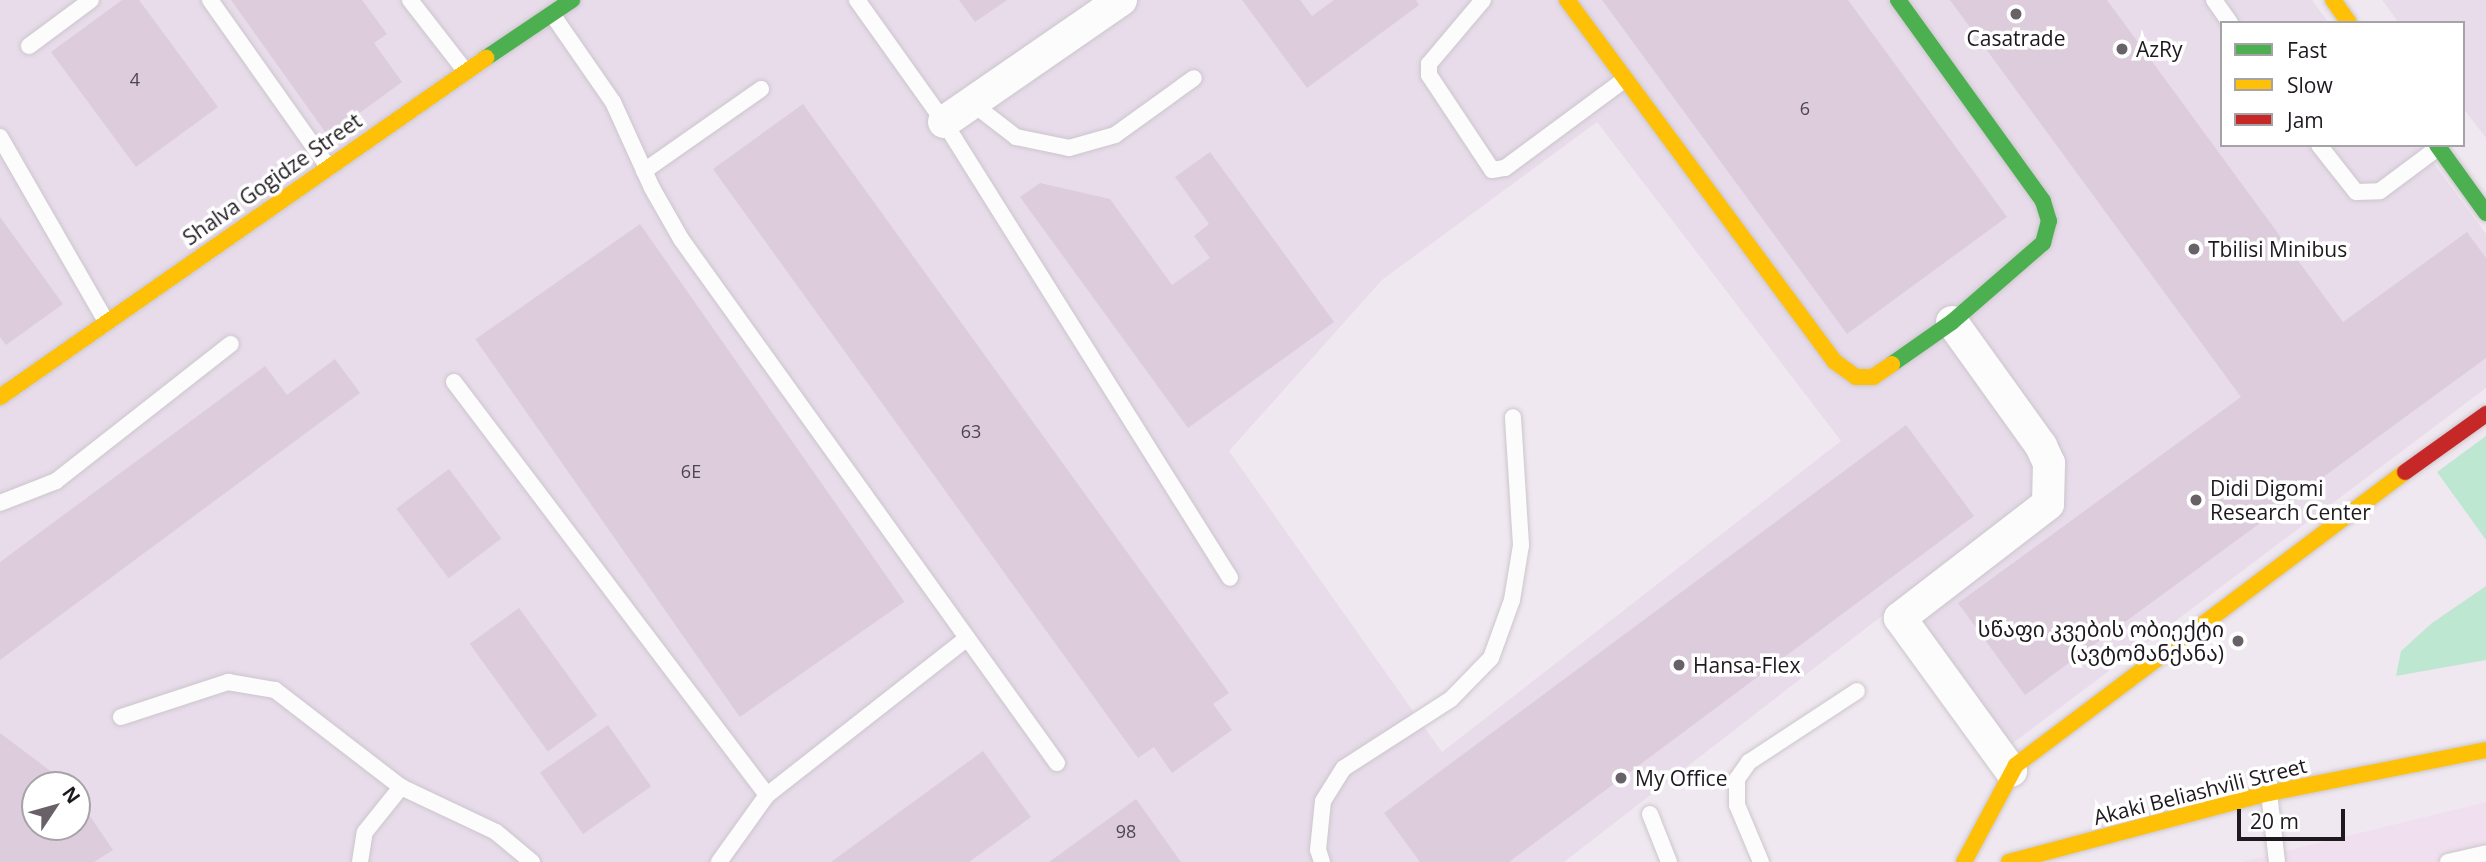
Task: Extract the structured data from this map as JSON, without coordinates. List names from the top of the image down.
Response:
{
  "streets": {
    "street": ["Shalva Gogidze Street", "Akaki Beliashvili Street"]
  },
  "places": [
    "Casatrade",
    "AzRy",
    "Tbilisi Minibus",
    "Didi Digomi Research Center",
    "სწაფი კვების ობიექტი (ავტომანქანა)",
    "Hansa-Flex",
    "My Office"
  ],
  "house_numbers": [
    "4",
    "6",
    "63",
    "6E",
    "98"
  ],
  "legend": ["Fast", "Slow", "Jam"],
  "scale_bar": "20 m",
  "north": "top right"
}
